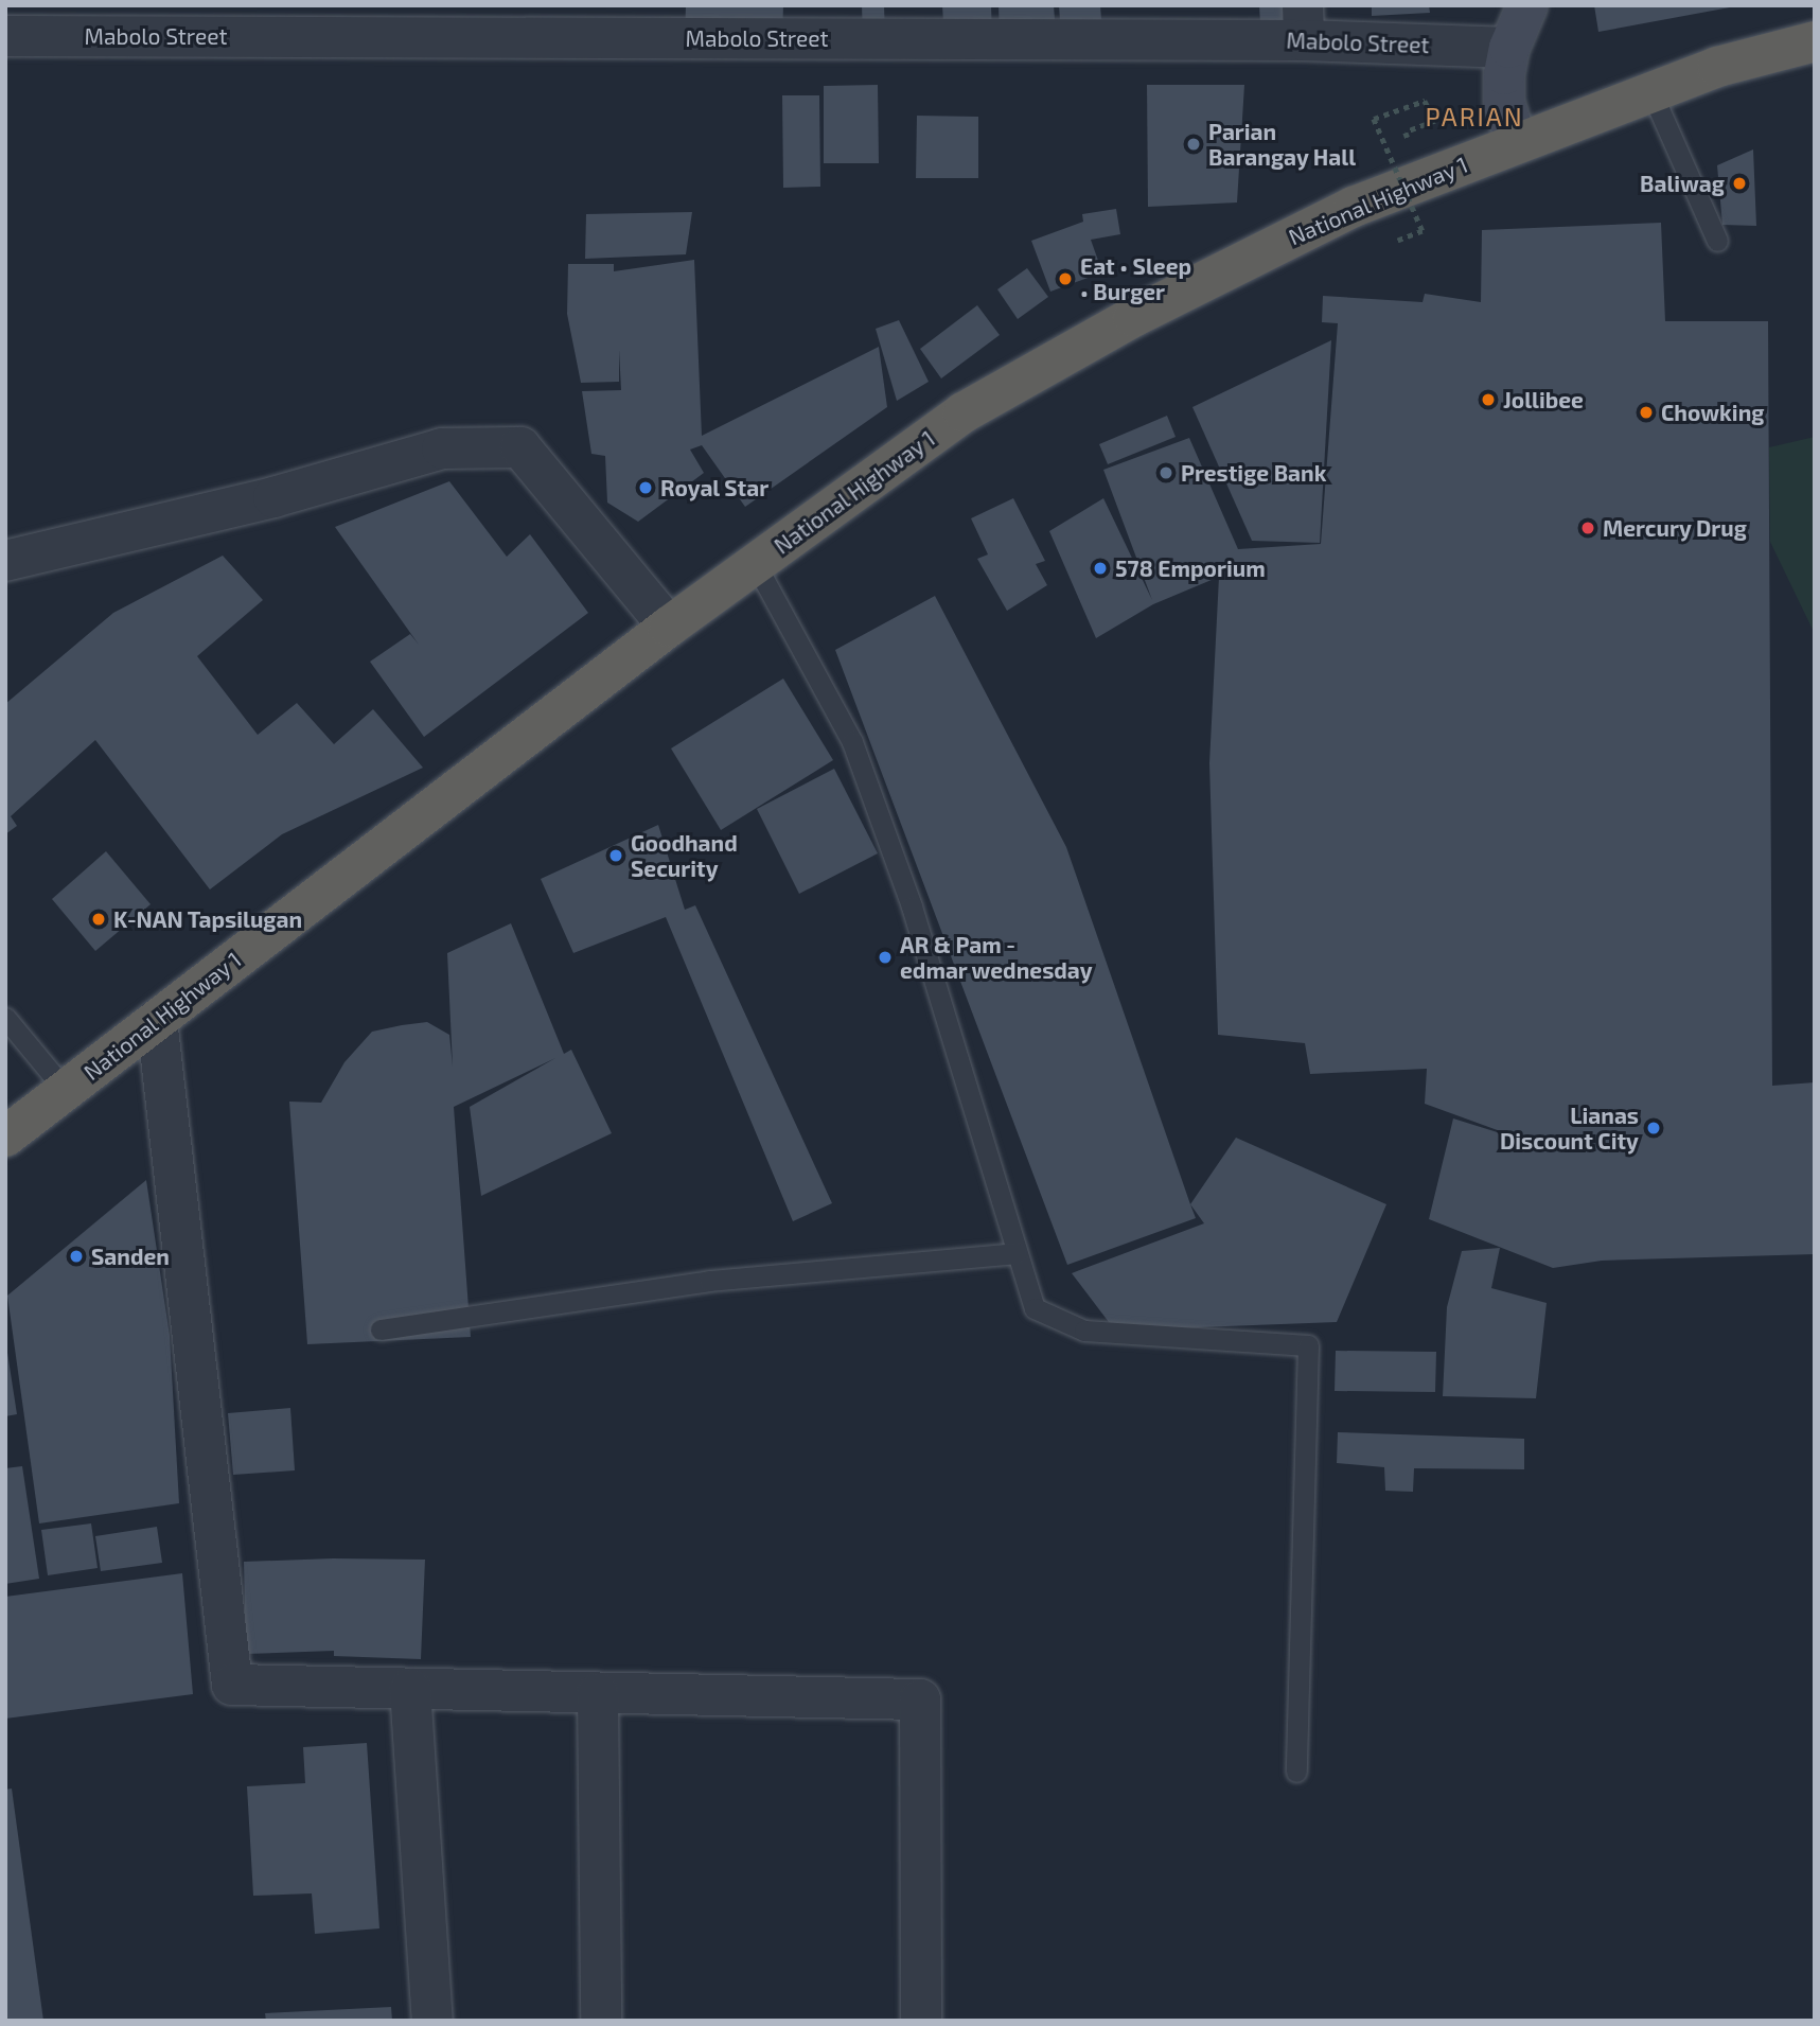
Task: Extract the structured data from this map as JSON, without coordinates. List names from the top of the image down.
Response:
{
  "streets": {
    "highway": ["National Highway 1"],
    "street": ["Mabolo Street"]
  },
  "districts": ["PARIAN"],
  "places": [
    "Parian Barangay Hall",
    "Baliwag",
    "Eat • Sleep • Burger",
    "Jollibee",
    "Chowking",
    "Prestige Bank",
    "Royal Star",
    "Mercury Drug",
    "578 Emporium",
    "Goodhand Security",
    "K-NAN Tapsilugan",
    "AR & Pam - edmar wednesday",
    "Lianas Discount City",
    "Sanden"
  ]
}
